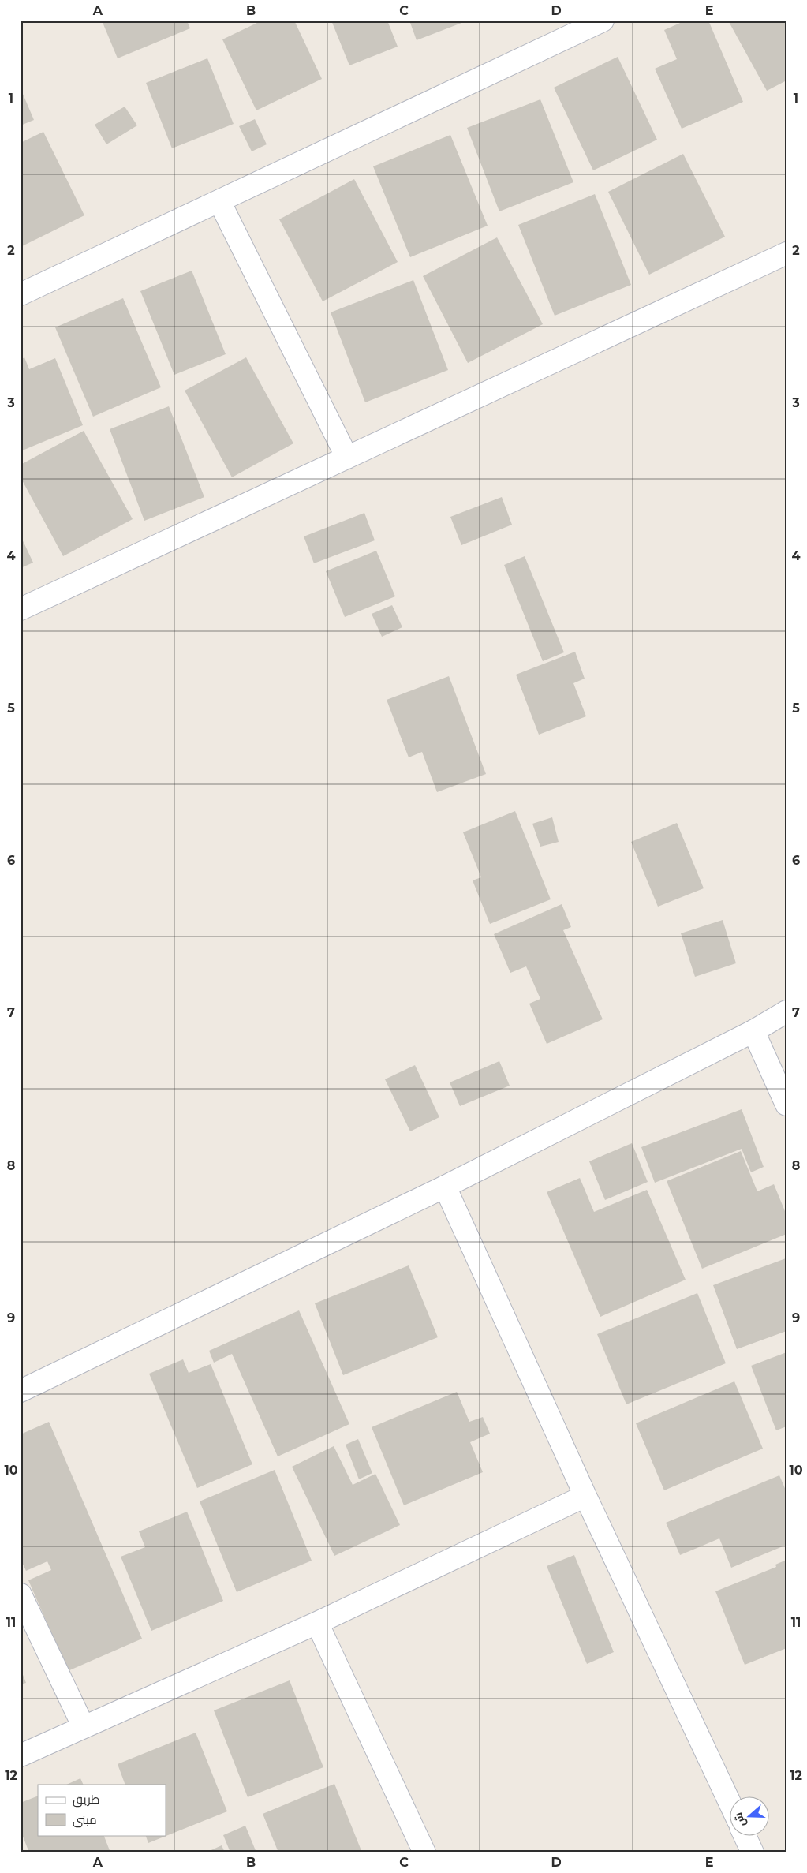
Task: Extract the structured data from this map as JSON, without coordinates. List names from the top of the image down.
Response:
{
  "legend": ["طريق", "مبنى"],
  "north": "left",
  "grid": {
    "columns": [
      "A",
      "B",
      "C",
      "D",
      "E"
    ],
    "rows": [
      "1",
      "2",
      "3",
      "4",
      "5",
      "6",
      "7",
      "8",
      "9",
      "10",
      "11",
      "12"
    ]
  }
}
